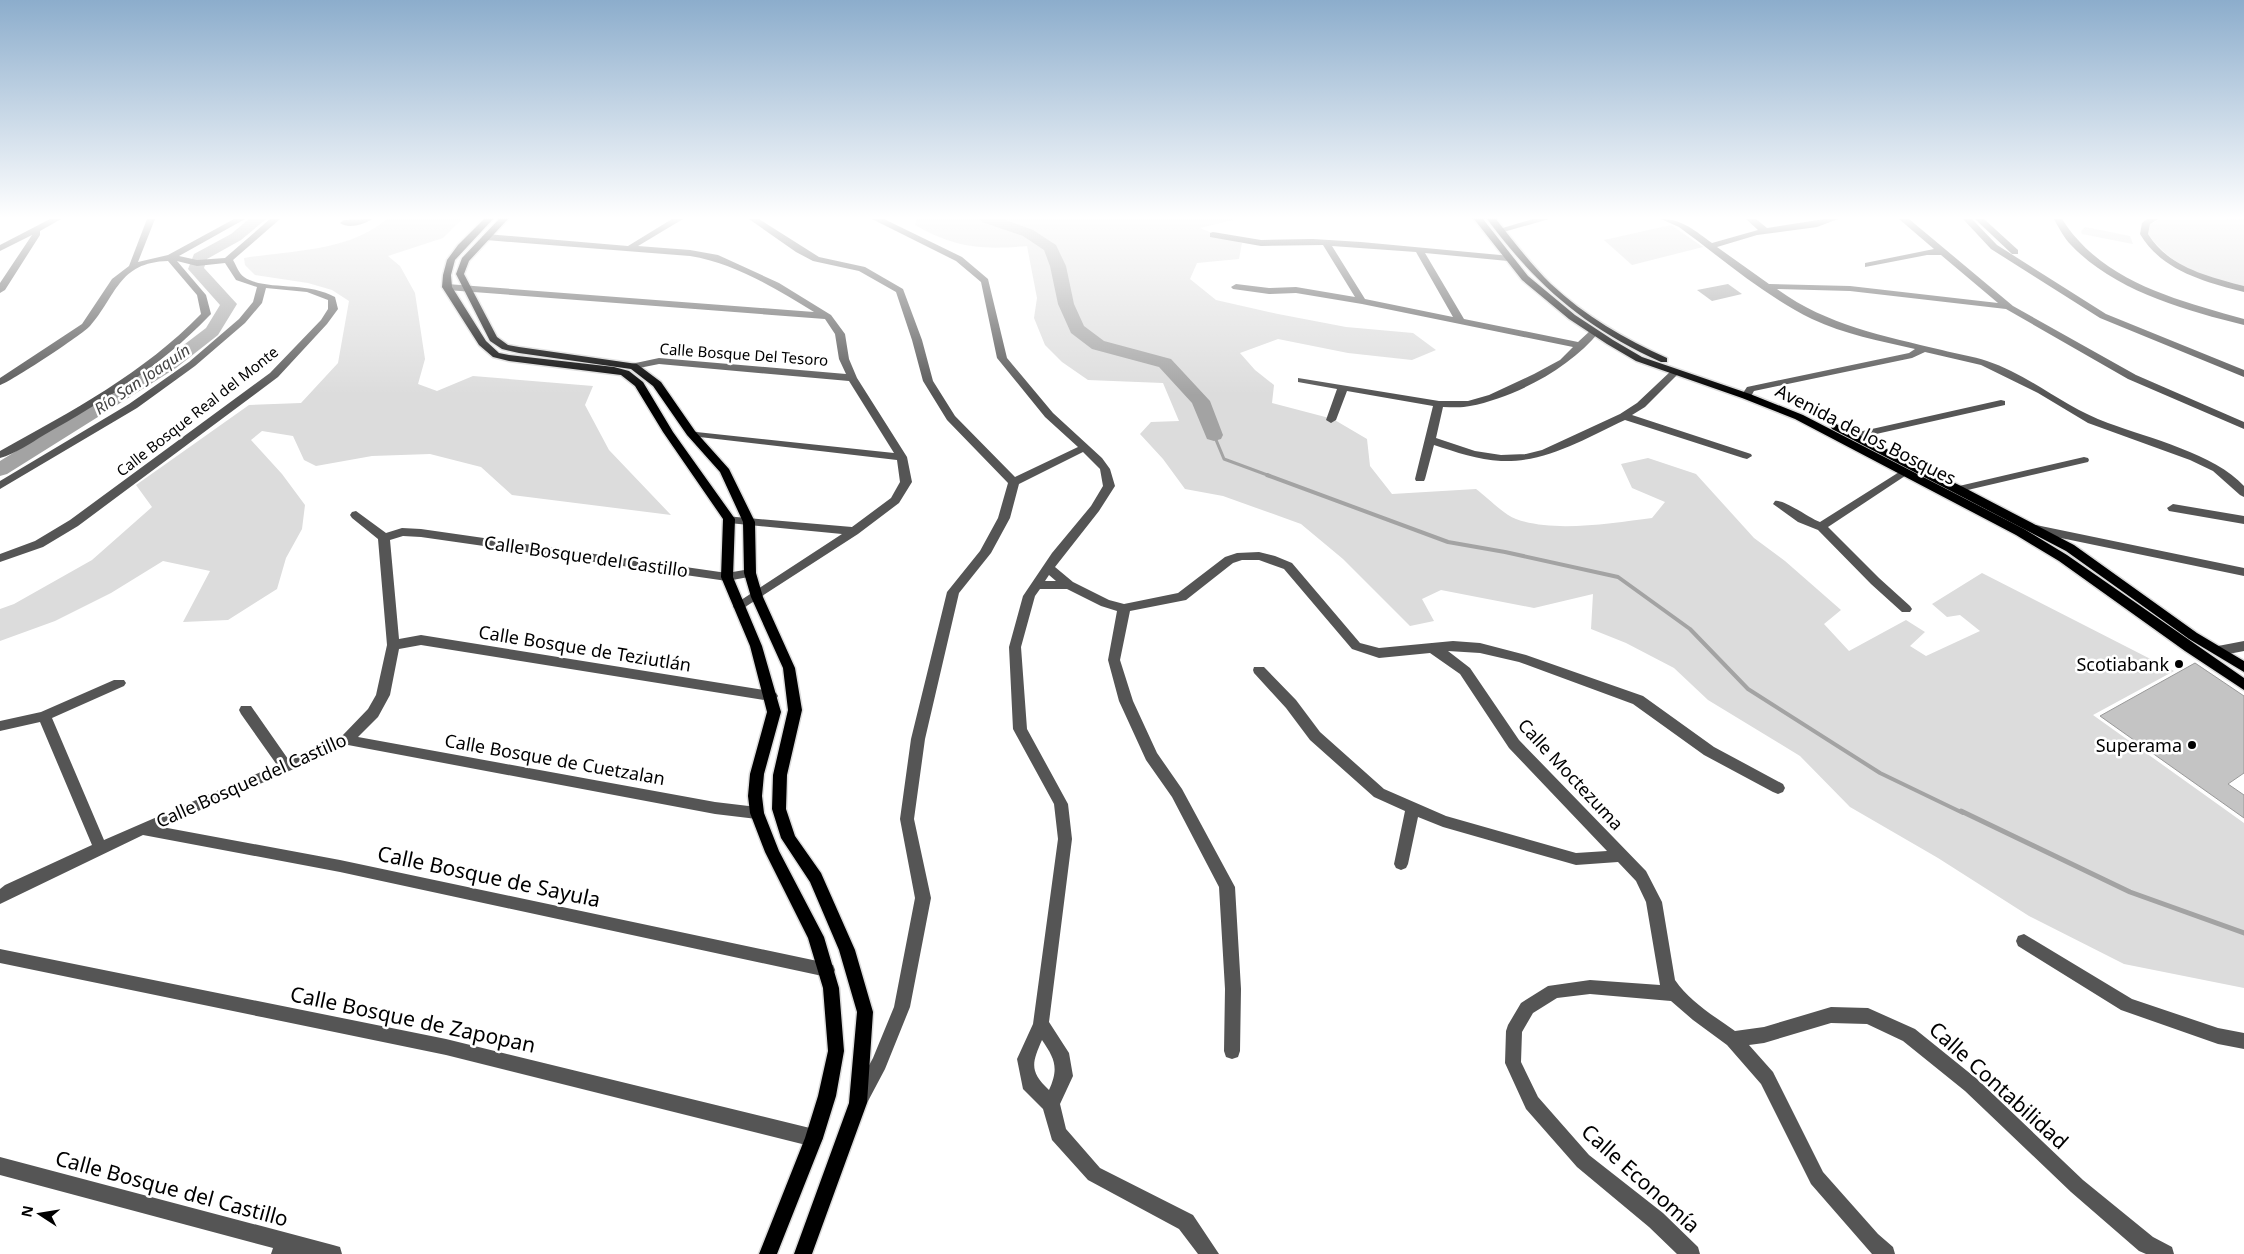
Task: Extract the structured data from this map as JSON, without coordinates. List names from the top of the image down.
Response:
{
  "streets": {
    "main road": ["Avenida de los Bosques"],
    "street": [
      "Calle Bosque Del Tesoro",
      "Calle Bosque Real del Monte",
      "Calle Bosque del Castillo",
      "Calle Bosque de Teziutlán",
      "Calle Bosque de Cuetzalan",
      "Calle Moctezuma",
      "Calle Bosque de Sayula",
      "Calle Bosque de Zapopan",
      "Calle Contabilidad",
      "Calle Economía"
    ]
  },
  "crossings": [
    ["Calle Bosque del Castillo", "Calle Bosque de Teziutlán"],
    ["Calle Bosque del Castillo", "Calle Bosque de Cuetzalan"],
    ["Calle Bosque del Castillo", "Calle Bosque de Sayula"],
    ["Calle Moctezuma", "Calle Economía"]
  ],
  "water": ["Río San Joaquín"],
  "places": ["Scotiabank", "Superama"],
  "north": "left"
}
